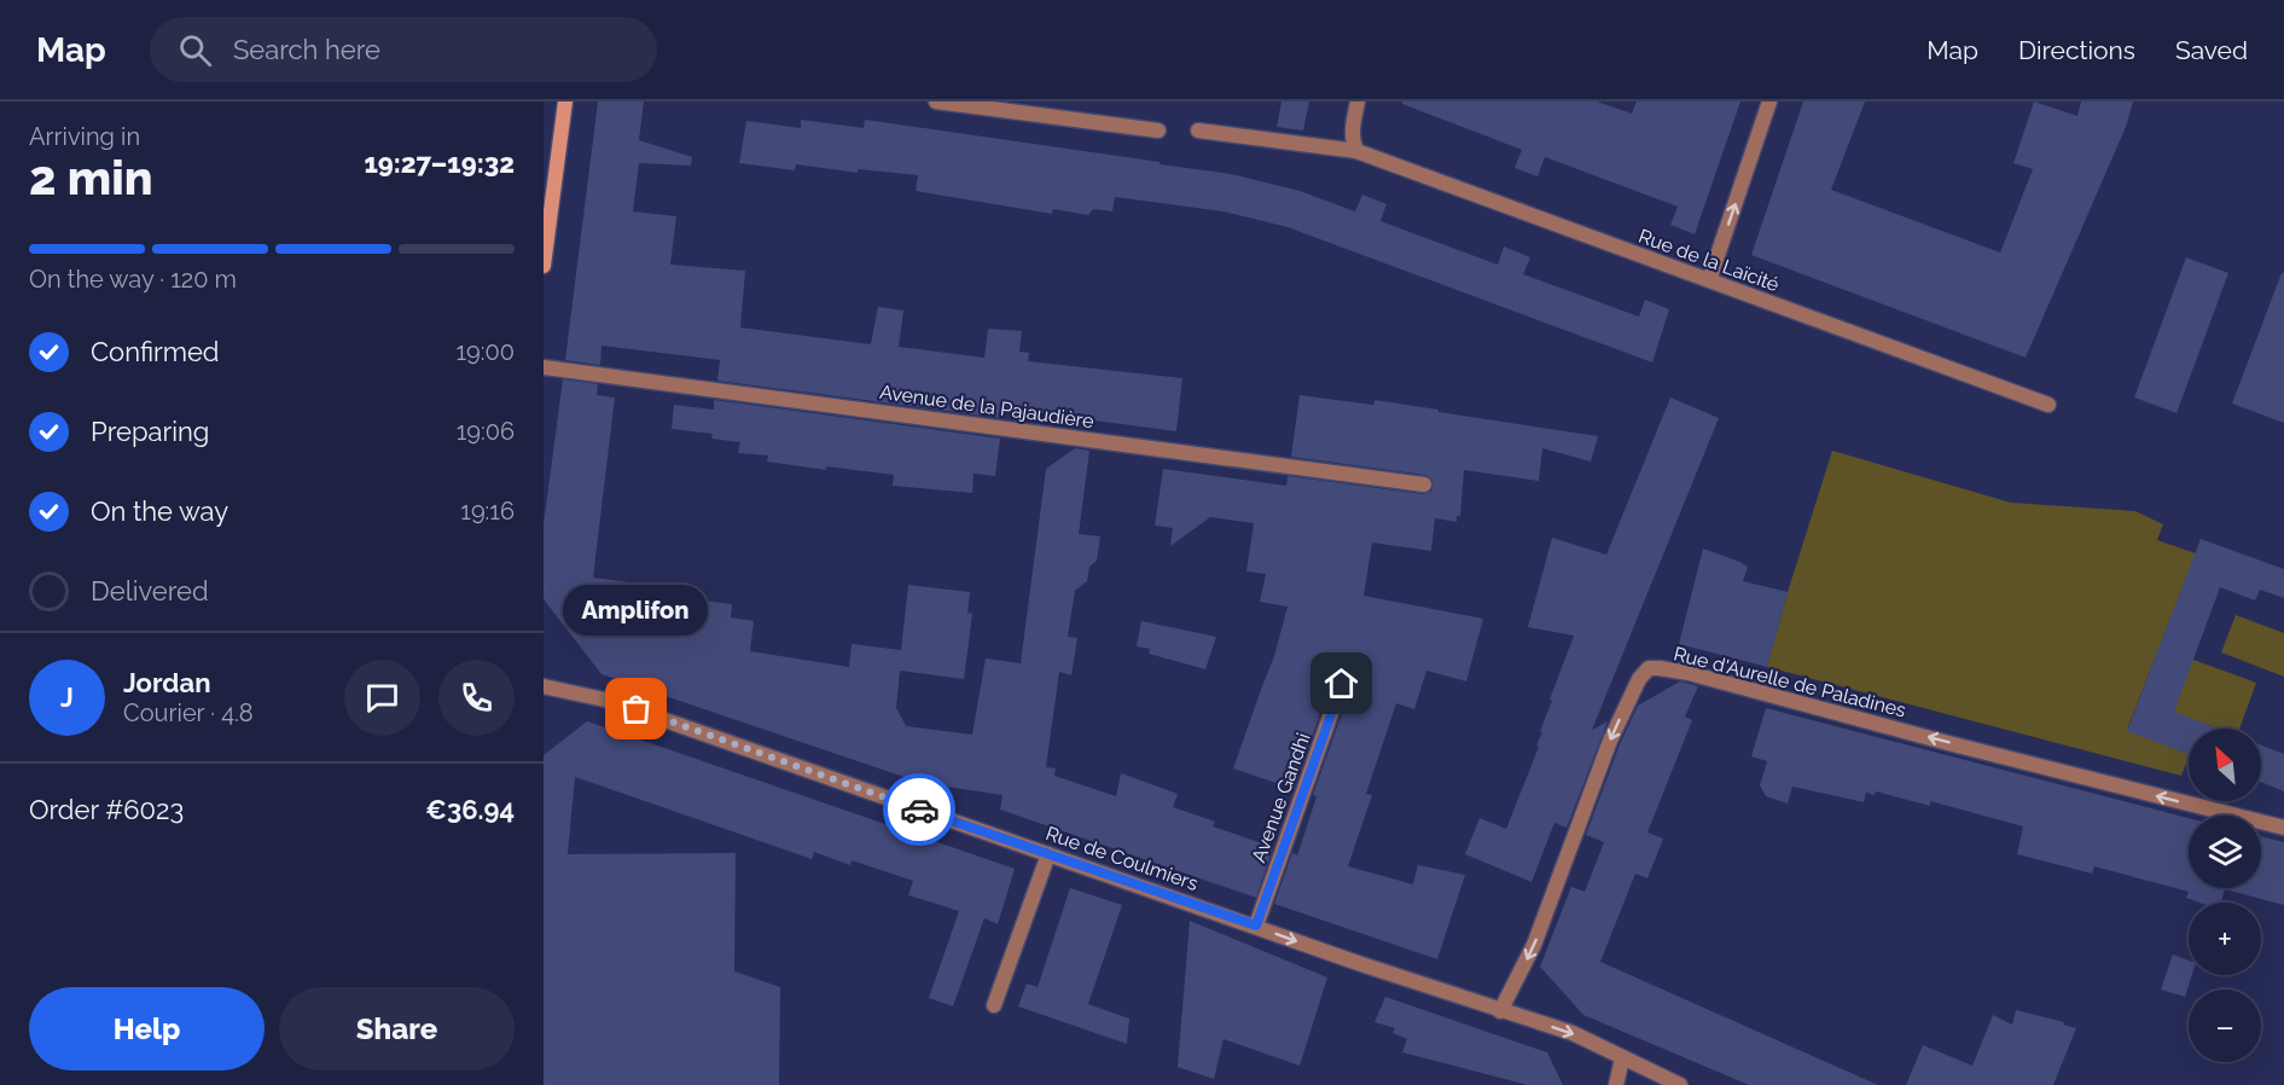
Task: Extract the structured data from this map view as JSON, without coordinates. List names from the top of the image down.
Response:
{
  "streets": {
    "street": [
      "Rue de la Laïcité",
      "Avenue de la Pajaudière",
      "Rue d'Aurelle de Paladines",
      "Avenue Gandhi",
      "Rue de Coulmiers"
    ]
  },
  "crossings": [
    ["Rue d'Aurelle de Paladines", "Rue de Coulmiers"],
    ["Avenue Gandhi", "Rue de Coulmiers"]
  ],
  "places": ["Amplifon"],
  "north": "top left",
  "page": {
    "header": "Map",
    "search": "Search here",
    "nav": ["Map", "Directions", "Saved"],
    "heading": ["2 min", "Arriving in", "19:27–19:32"],
    "panel": [
      "Jordan",
      "Courier · 4.8",
      "Order #6023",
      "€36.94"
    ],
    "bar": "On the way · 120 m",
    "list": [
      ["Confirmed", "19:00"],
      ["Preparing", "19:06"],
      ["On the way", "19:16"],
      "Delivered"
    ],
    "bubble": "Amplifon",
    "round": "J",
    "map_buttons": ["+", "−"],
    "buttons": ["Help", "Share"]
  }
}
